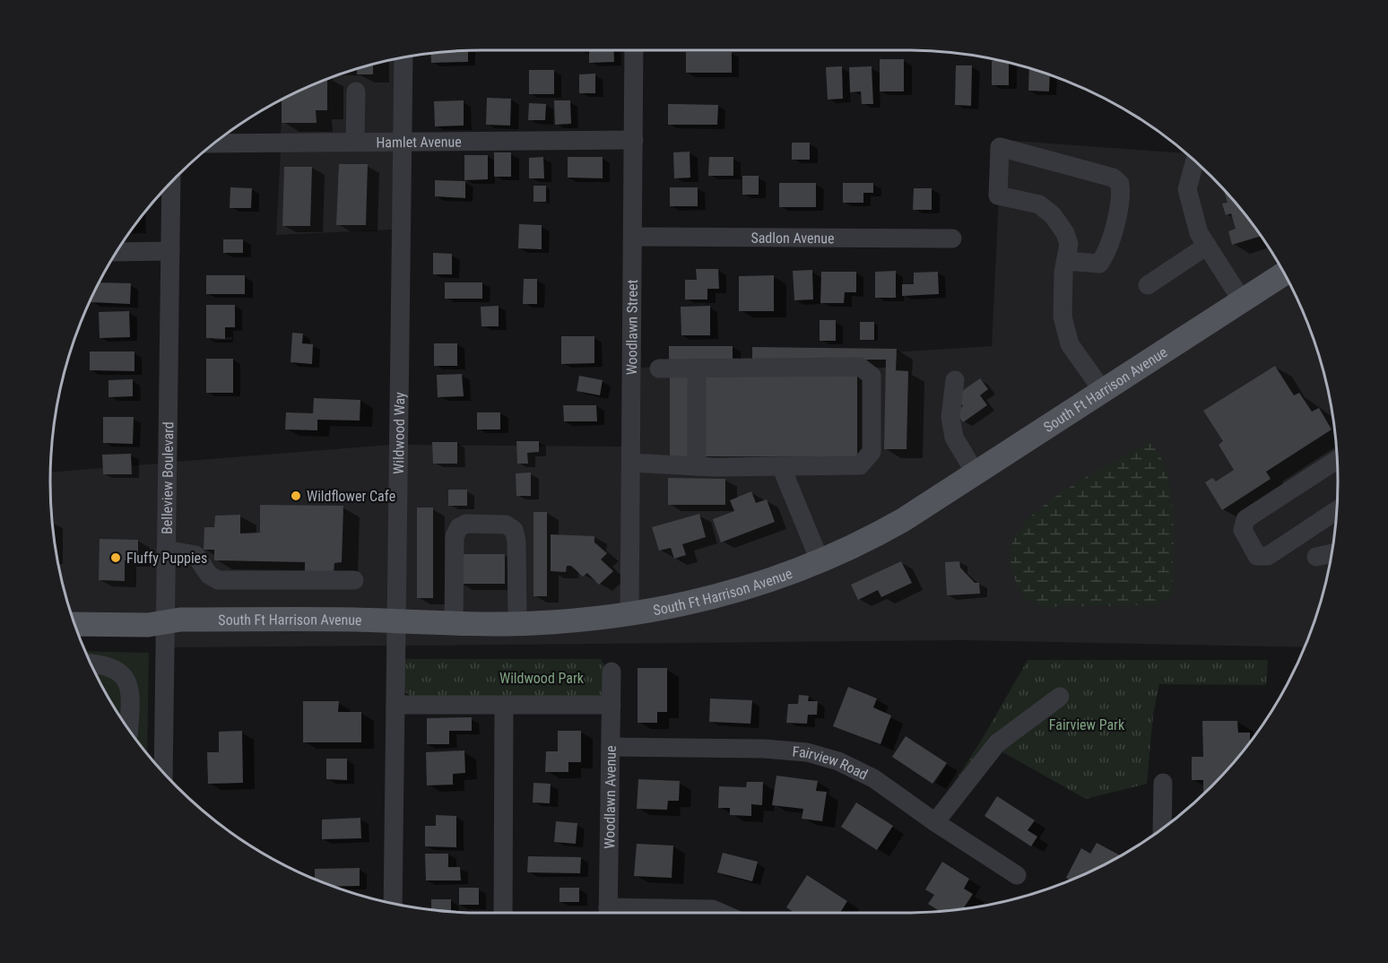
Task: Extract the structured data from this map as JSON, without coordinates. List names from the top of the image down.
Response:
{
  "streets": {
    "main road": ["South Ft Harrison Avenue"],
    "street": [
      "Hamlet Avenue",
      "Sadlon Avenue",
      "Woodlawn Street",
      "Wildwood Way",
      "Belleview Boulevard",
      "Fairview Road",
      "Woodlawn Avenue"
    ]
  },
  "crossings": [
    ["Hamlet Avenue", "Woodlawn Street"],
    ["Hamlet Avenue", "Wildwood Way"],
    ["Sadlon Avenue", "Woodlawn Street"],
    ["Woodlawn Street", "South Ft Harrison Avenue"],
    ["South Ft Harrison Avenue", "Wildwood Way"],
    ["South Ft Harrison Avenue", "Belleview Boulevard"],
    ["Fairview Road", "Woodlawn Avenue"]
  ],
  "parks": ["Wildwood Park", "Fairview Park"],
  "places": ["Wildflower Cafe", "Fluffy Puppies"]
}
